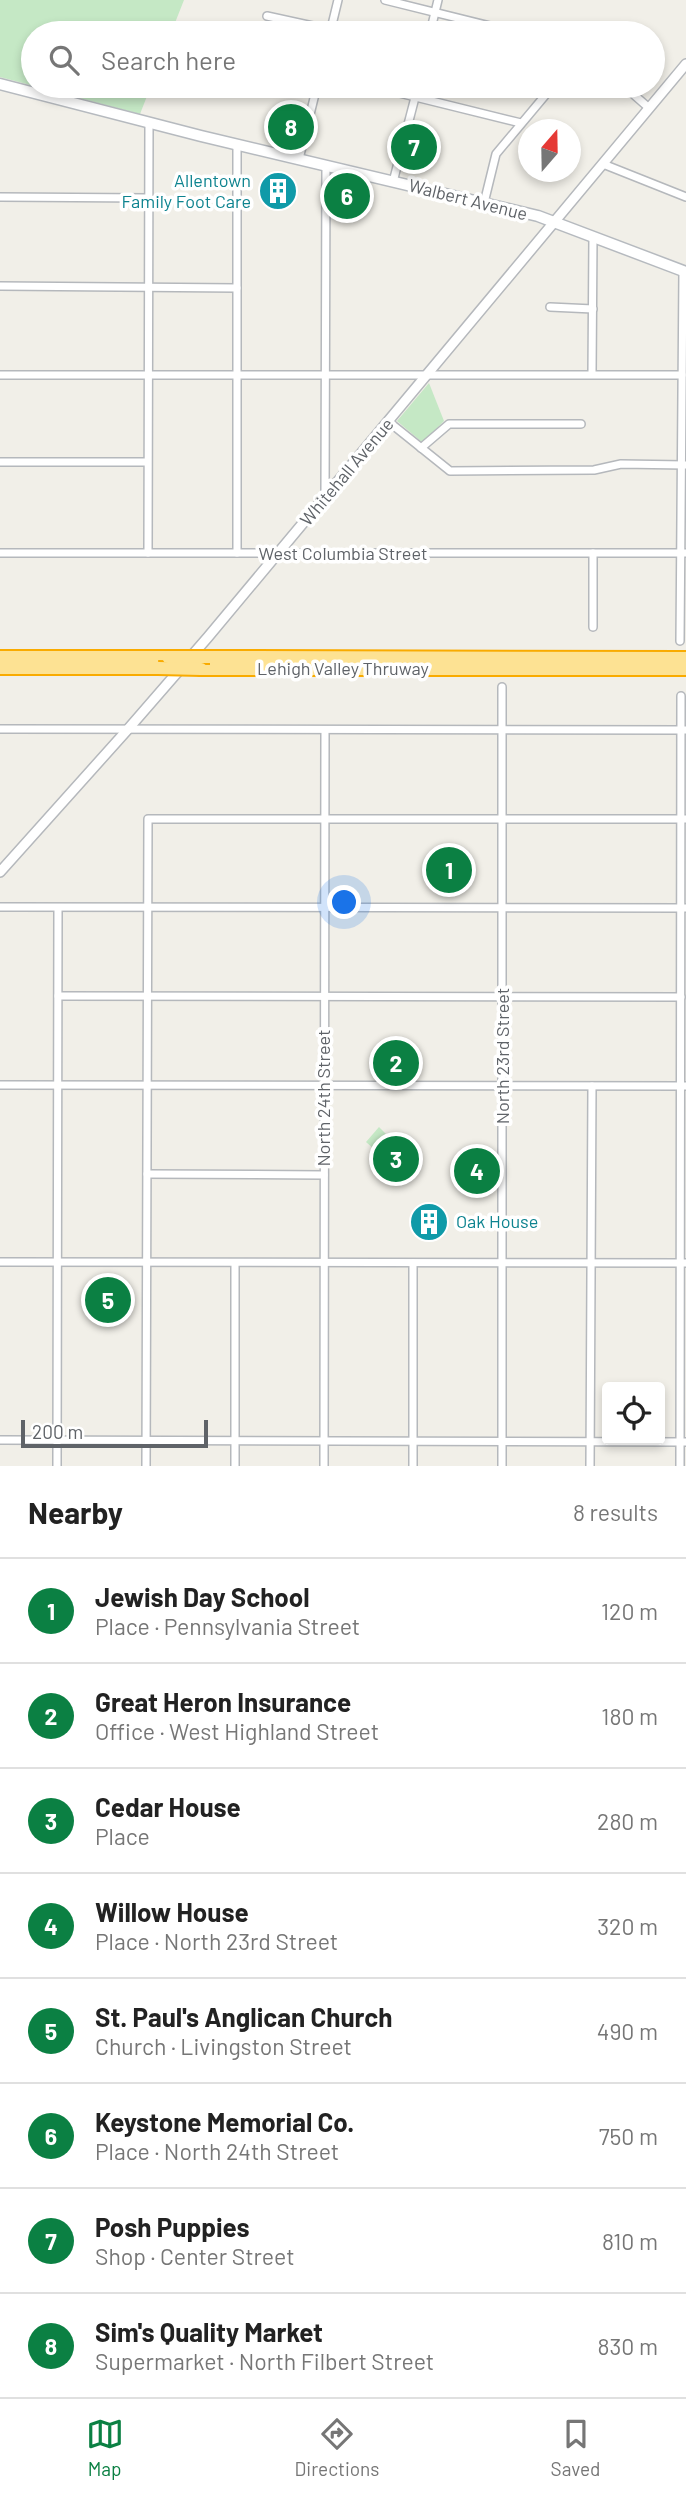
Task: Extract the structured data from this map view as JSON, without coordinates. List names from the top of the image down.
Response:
{
  "streets": {
    "highway": ["Lehigh Valley Thruway"],
    "main road": ["Walbert Avenue"],
    "street": [
      "Whitehall Avenue",
      "West Columbia Street",
      "North 23rd Street",
      "North 24th Street"
    ]
  },
  "crossings": [
    ["Walbert Avenue", "Whitehall Avenue"],
    ["Whitehall Avenue", "West Columbia Street"]
  ],
  "places": {
    "building": ["Allentown Family Foot Care", "Oak House"]
  },
  "scale_bar": "200 m",
  "north": "top",
  "page": {
    "search": "Search here",
    "pins": [
      "8",
      "7",
      "6",
      "1",
      "2",
      "3",
      "4",
      "5"
    ],
    "scale": "200 m",
    "heading": ["Nearby", "8 results"],
    "list": [
      {
        "mark": "1",
        "name": "Jewish Day School",
        "note": "Place · Pennsylvania Street",
        "value": "120 m"
      },
      {
        "mark": "2",
        "name": "Great Heron Insurance",
        "note": "Office · West Highland Street",
        "value": "180 m"
      },
      {
        "mark": "3",
        "name": "Cedar House",
        "note": "Place",
        "value": "280 m"
      },
      {
        "mark": "4",
        "name": "Willow House",
        "note": "Place · North 23rd Street",
        "value": "320 m"
      },
      {
        "mark": "5",
        "name": "St. Paul's Anglican Church",
        "note": "Church · Livingston Street",
        "value": "490 m"
      },
      {
        "mark": "6",
        "name": "Keystone Memorial Co.",
        "note": "Place · North 24th Street",
        "value": "750 m"
      },
      {
        "mark": "7",
        "name": "Posh Puppies",
        "note": "Shop · Center Street",
        "value": "810 m"
      },
      {
        "mark": "8",
        "name": "Sim's Quality Market",
        "note": "Supermarket · North Filbert Street",
        "value": "830 m"
      }
    ],
    "nav": ["Map", "Directions", "Saved"]
  }
}
